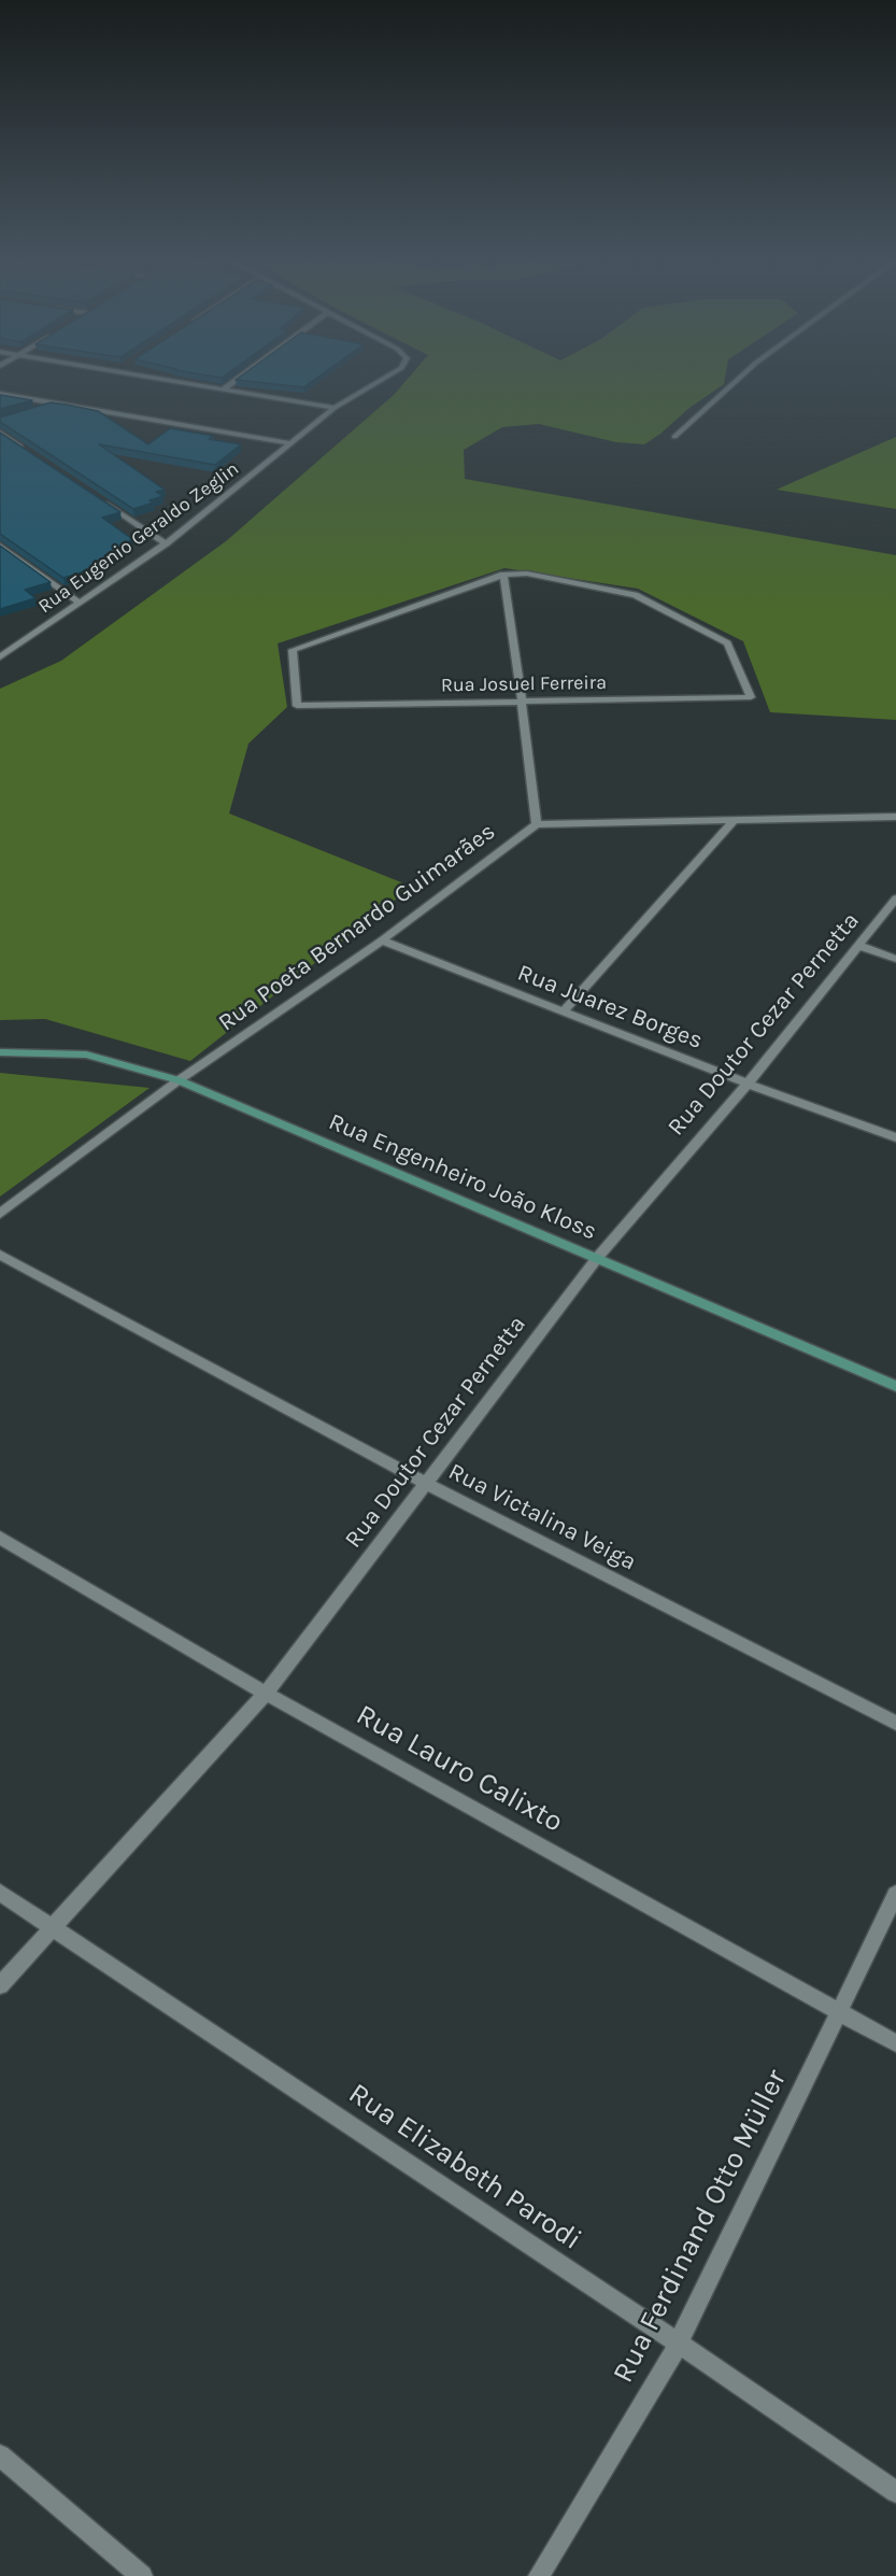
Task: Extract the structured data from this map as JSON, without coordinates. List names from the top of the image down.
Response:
{
  "streets": {
    "street": [
      "Rua Eugenio Geraldo Zeglin",
      "Rua Josuel Ferreira",
      "Rua Poeta Bernardo Guimarães",
      "Rua Juarez Borges",
      "Rua Doutor Cezar Pernetta",
      "Rua Engenheiro João Kloss",
      "Rua Victalina Veiga",
      "Rua Lauro Calixto",
      "Rua Elizabeth Parodi",
      "Rua Ferdinand Otto Müller"
    ]
  },
  "crossings": [
    ["Rua Poeta Bernardo Guimarães", "Rua Juarez Borges"],
    ["Rua Poeta Bernardo Guimarães", "Rua Engenheiro João Kloss"],
    ["Rua Juarez Borges", "Rua Doutor Cezar Pernetta"],
    ["Rua Doutor Cezar Pernetta", "Rua Engenheiro João Kloss"],
    ["Rua Doutor Cezar Pernetta", "Rua Victalina Veiga"],
    ["Rua Doutor Cezar Pernetta", "Rua Lauro Calixto"],
    ["Rua Doutor Cezar Pernetta", "Rua Elizabeth Parodi"],
    ["Rua Lauro Calixto", "Rua Ferdinand Otto Müller"],
    ["Rua Elizabeth Parodi", "Rua Ferdinand Otto Müller"]
  ]
}
